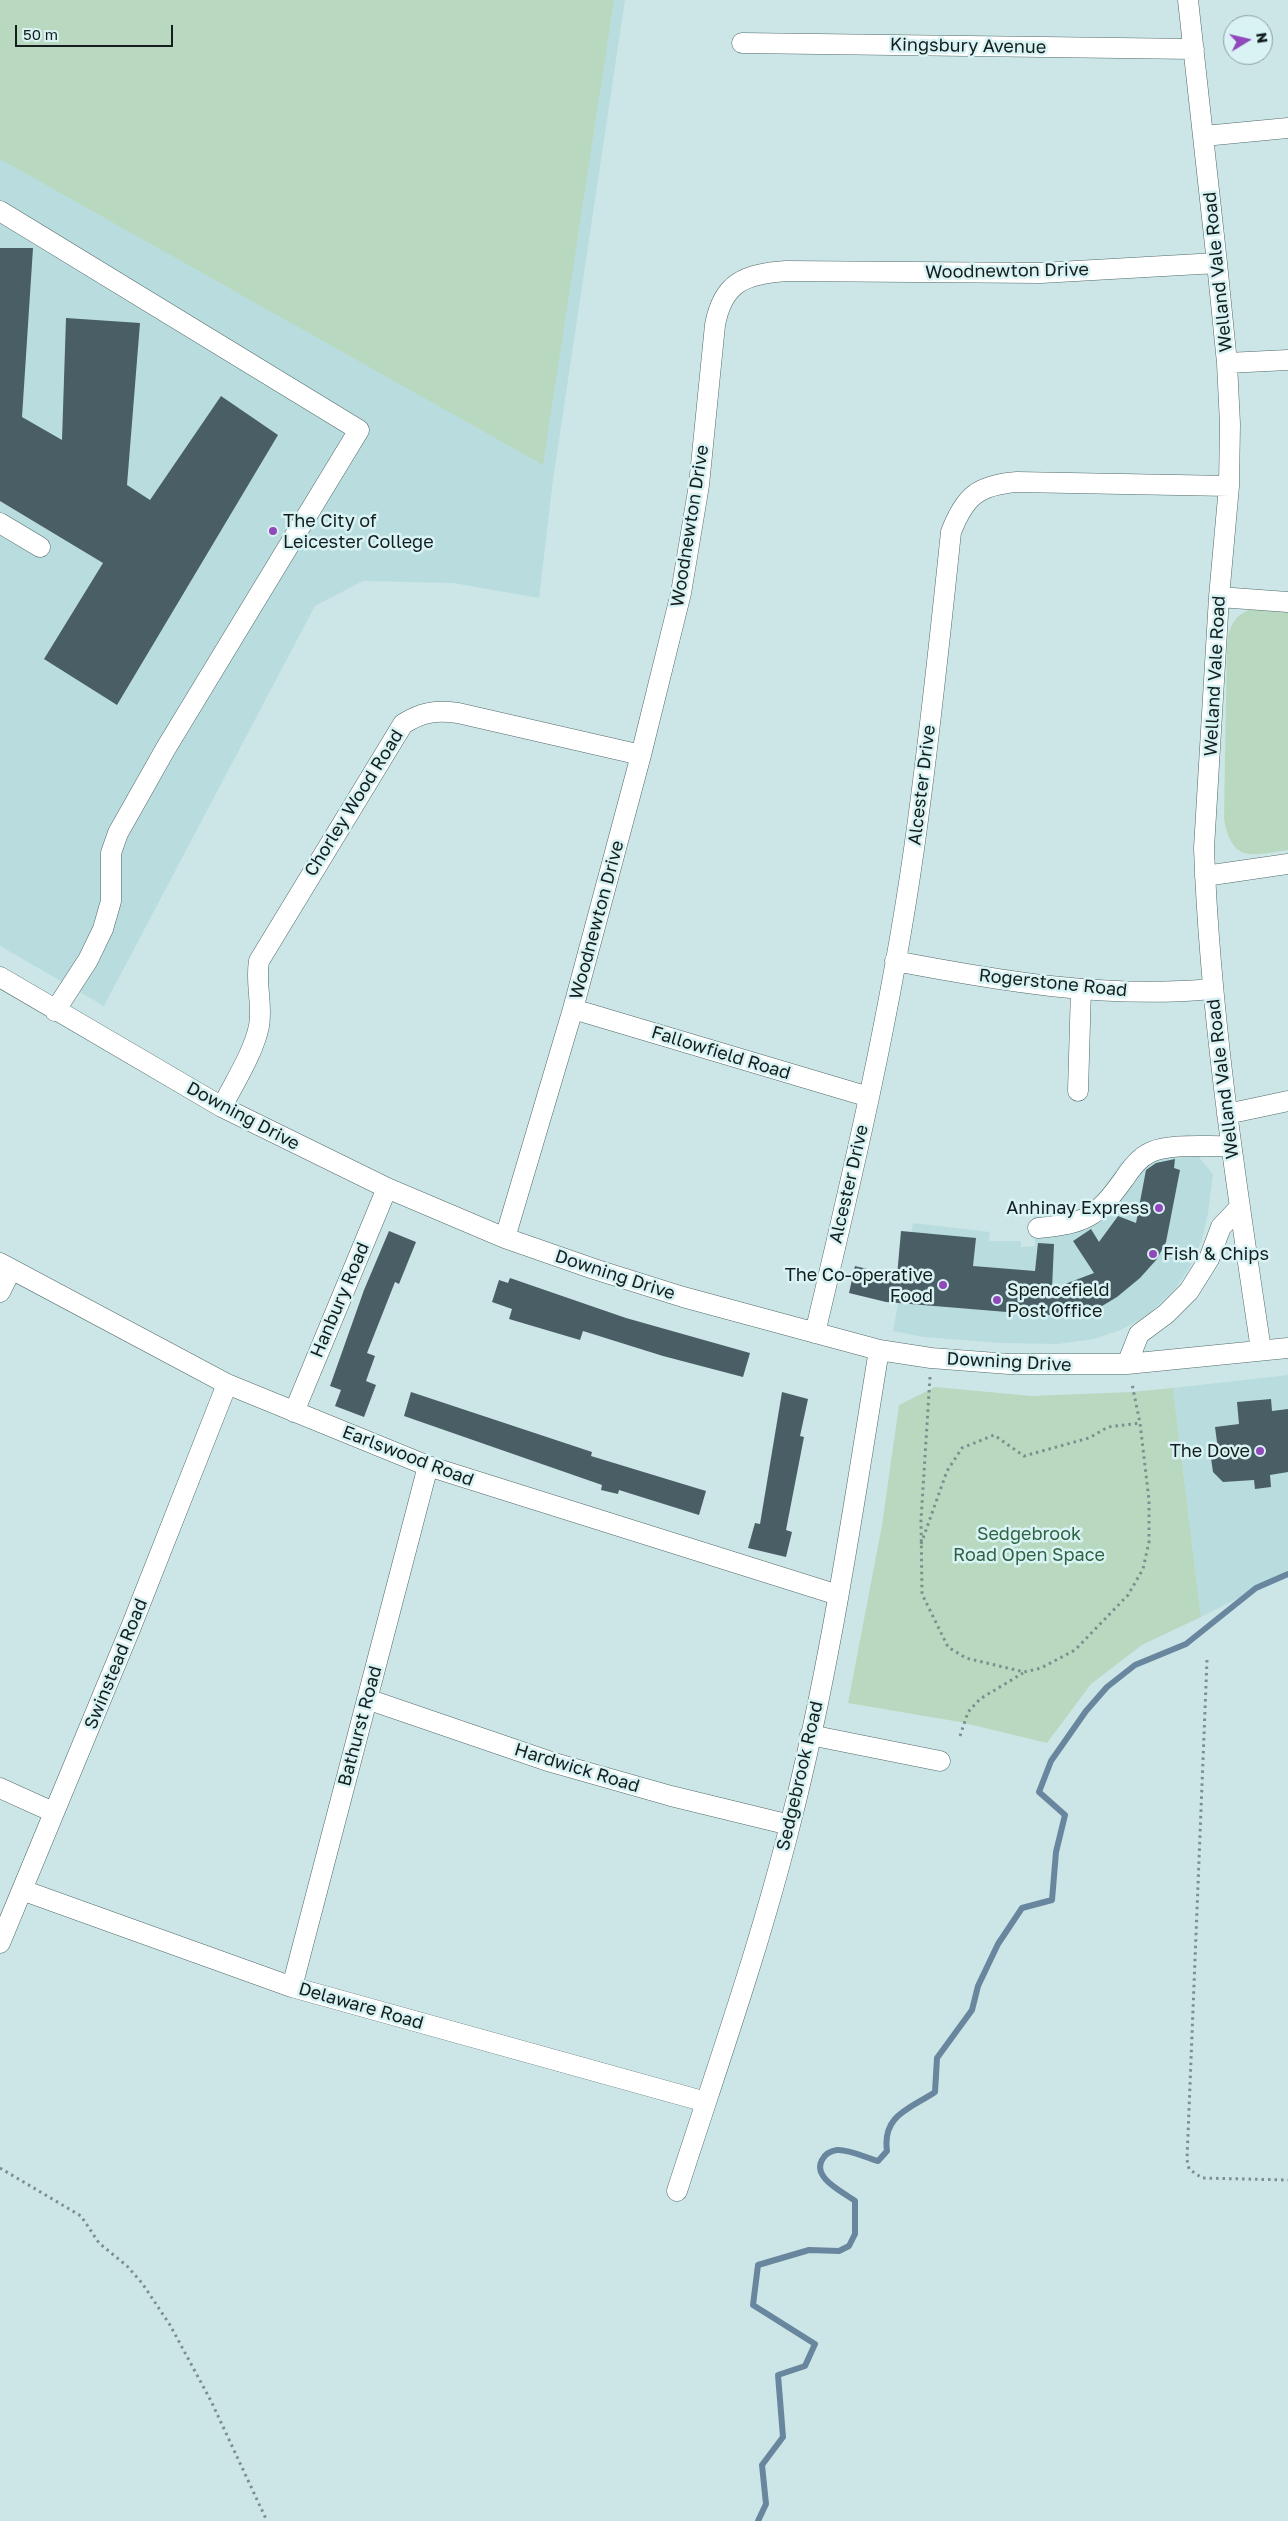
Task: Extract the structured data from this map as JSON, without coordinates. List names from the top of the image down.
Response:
{
  "streets": {
    "street": [
      "Kingsbury Avenue",
      "Woodnewton Drive",
      "Welland Vale Road",
      "Alcester Drive",
      "Chorley Wood Road",
      "Rogerstone Road",
      "Fallowfield Road",
      "Downing Drive",
      "Hanbury Road",
      "Earlswood Road",
      "Swinstead Road",
      "Bathurst Road",
      "Hardwick Road",
      "Sedgebrook Road",
      "Delaware Road"
    ]
  },
  "crossings": [
    ["Kingsbury Avenue", "Welland Vale Road"],
    ["Woodnewton Drive", "Welland Vale Road"],
    ["Woodnewton Drive", "Chorley Wood Road"],
    ["Woodnewton Drive", "Fallowfield Road"],
    ["Woodnewton Drive", "Downing Drive"],
    ["Welland Vale Road", "Alcester Drive"],
    ["Welland Vale Road", "Rogerstone Road"],
    ["Welland Vale Road", "Downing Drive"],
    ["Alcester Drive", "Rogerstone Road"],
    ["Alcester Drive", "Fallowfield Road"],
    ["Alcester Drive", "Downing Drive"],
    ["Chorley Wood Road", "Downing Drive"],
    ["Downing Drive", "Hanbury Road"],
    ["Downing Drive", "Sedgebrook Road"],
    ["Hanbury Road", "Earlswood Road"],
    ["Earlswood Road", "Swinstead Road"],
    ["Earlswood Road", "Bathurst Road"],
    ["Earlswood Road", "Sedgebrook Road"],
    ["Swinstead Road", "Delaware Road"],
    ["Bathurst Road", "Hardwick Road"],
    ["Bathurst Road", "Delaware Road"],
    ["Hardwick Road", "Sedgebrook Road"],
    ["Sedgebrook Road", "Delaware Road"]
  ],
  "parks": ["Sedgebrook Road Open Space"],
  "places": [
    "The City of Leicester College",
    "Anhinay Express",
    "Fish & Chips",
    "The Co-operative Food",
    "Spencefield Post Office",
    "The Dove"
  ],
  "scale_bar": "50 m",
  "north": "right"
}
